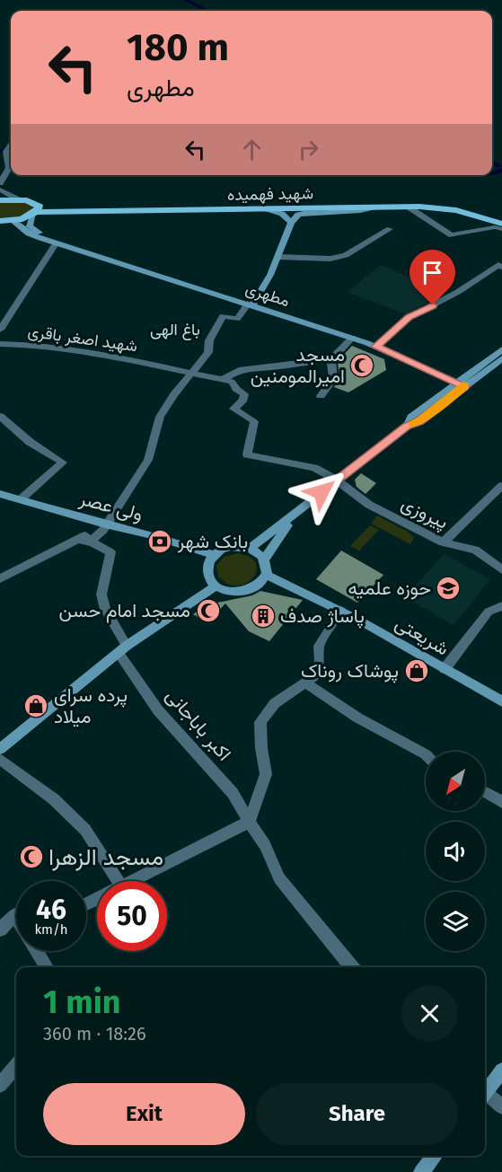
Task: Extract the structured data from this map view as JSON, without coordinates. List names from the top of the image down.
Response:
{
  "streets": {
    "main road": ["شهید فهمیده"],
    "street": [
      "مطهری",
      "شهید اصغر باقری",
      "ولی عصر",
      "پیروزی",
      "شریعتی",
      "اکبر باباجانی"
    ]
  },
  "crossings": [
    ["شهید اصغر باقری", "پیروزی"],
    ["ولی عصر", "شریعتی"]
  ],
  "districts": ["باغ الهی"],
  "places": {
    "mosque": ["مسجد امیرالمومنین", "مسجد امام حسن", "مسجد الزهرا"],
    "bank": ["بانک شهر"],
    "school or university": ["حوزه علمیه"],
    "building": ["پاساژ صدف"],
    "shop": ["پوشاک روناک", "پرده سرای میلاد"]
  },
  "north": "bottom left",
  "page": {
    "turn": ["180 m", "مطهری"],
    "speed": "46 km/h",
    "limit": "50",
    "heading": ["1 min", "360 m · 18:26"],
    "buttons": ["Exit", "Share"]
  }
}
